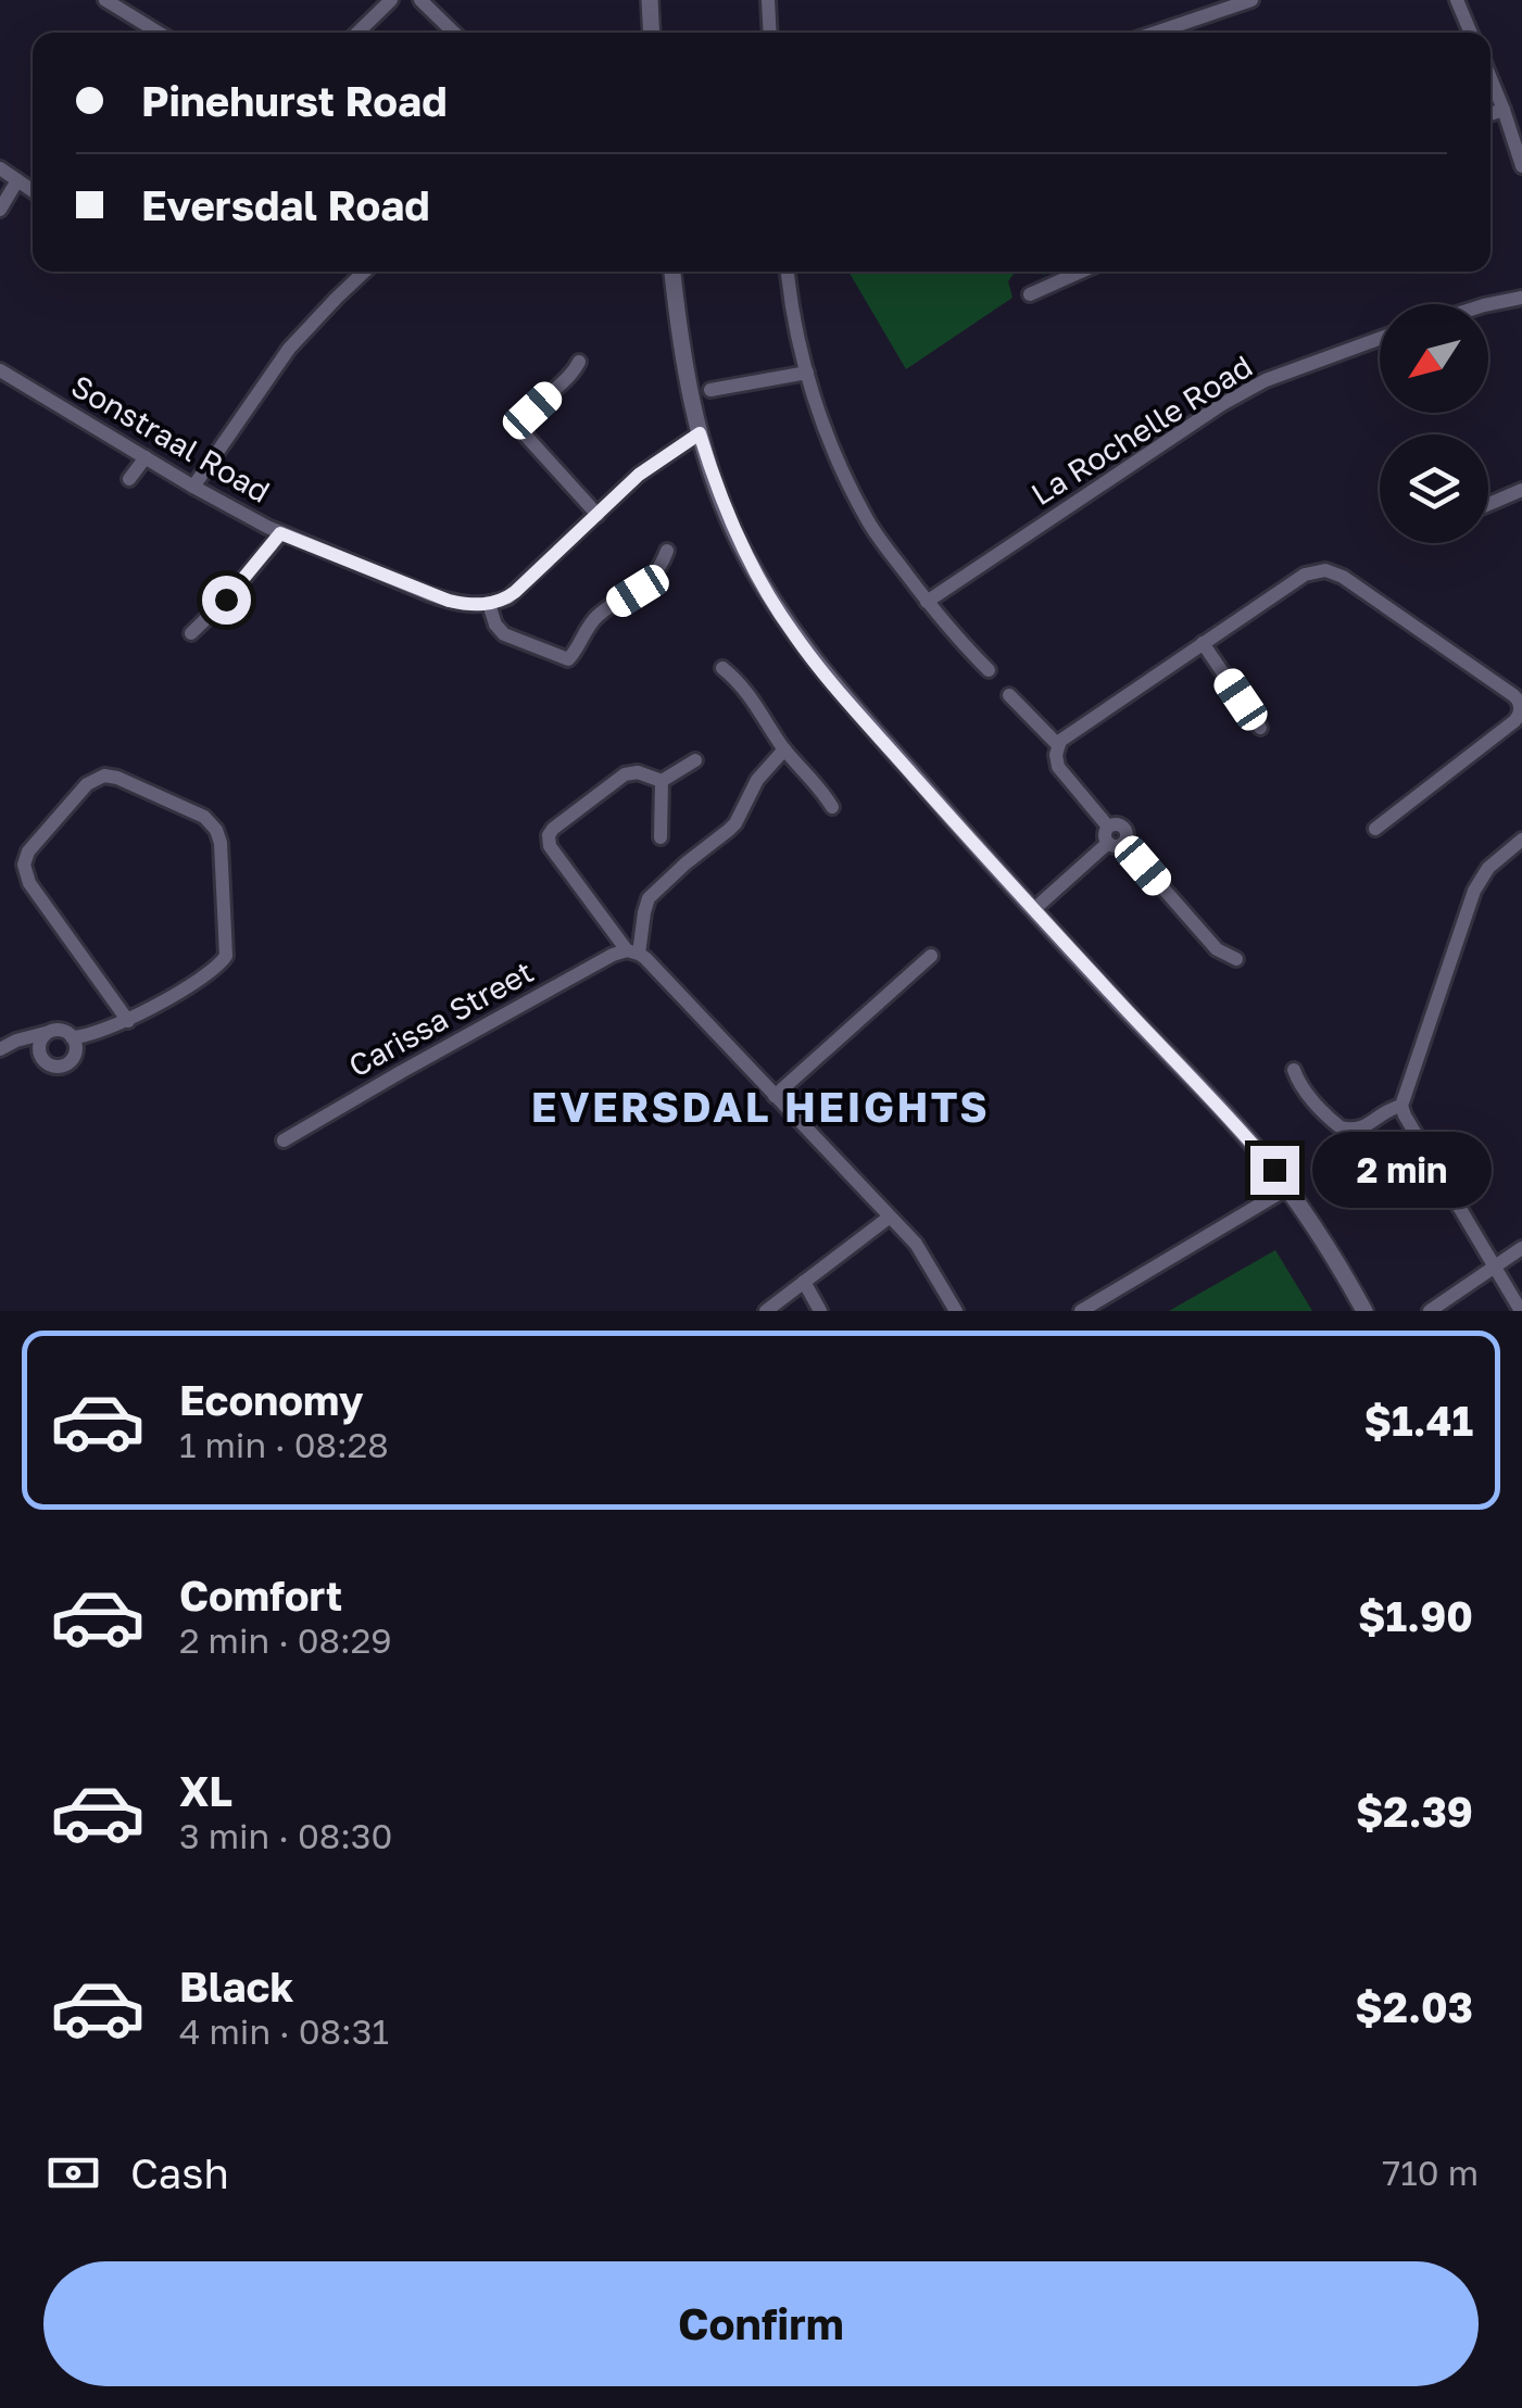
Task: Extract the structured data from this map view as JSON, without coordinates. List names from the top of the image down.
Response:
{
  "streets": {
    "street": ["La Rochelle Road", "Sonstraal Road", "Carissa Street"]
  },
  "districts": ["EVERSDAL HEIGHTS"],
  "north": "bottom left",
  "page": {
    "banner": ["Pinehurst Road", "Eversdal Road"],
    "bubble": "2 min",
    "list": [
      {
        "name": "Economy",
        "note": "1 min · 08:28",
        "value": "$1.41"
      },
      {
        "name": "Comfort",
        "note": "2 min · 08:29",
        "value": "$1.90"
      },
      {
        "name": "XL",
        "note": "3 min · 08:30",
        "value": "$2.39"
      },
      {
        "name": "Black",
        "note": "4 min · 08:31",
        "value": "$2.03"
      }
    ],
    "pay": ["Cash", "710 m"],
    "buttons": "Confirm"
  }
}
